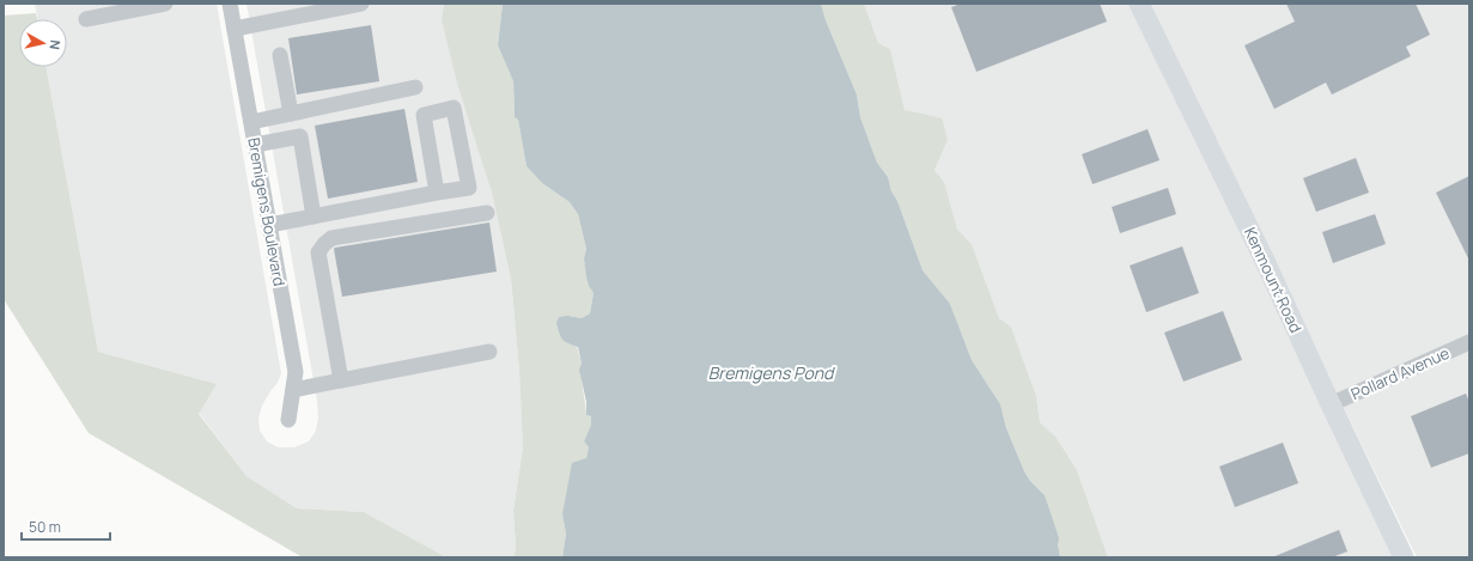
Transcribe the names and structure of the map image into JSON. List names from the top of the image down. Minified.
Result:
{"streets":{"main road":["Kenmount Road"],"street":["Bremigens Boulevard","Pollard Avenue"]},"crossings":[["Kenmount Road","Pollard Avenue"]],"water":["Bremigens Pond"],"scale_bar":"50 m","north":"right"}
